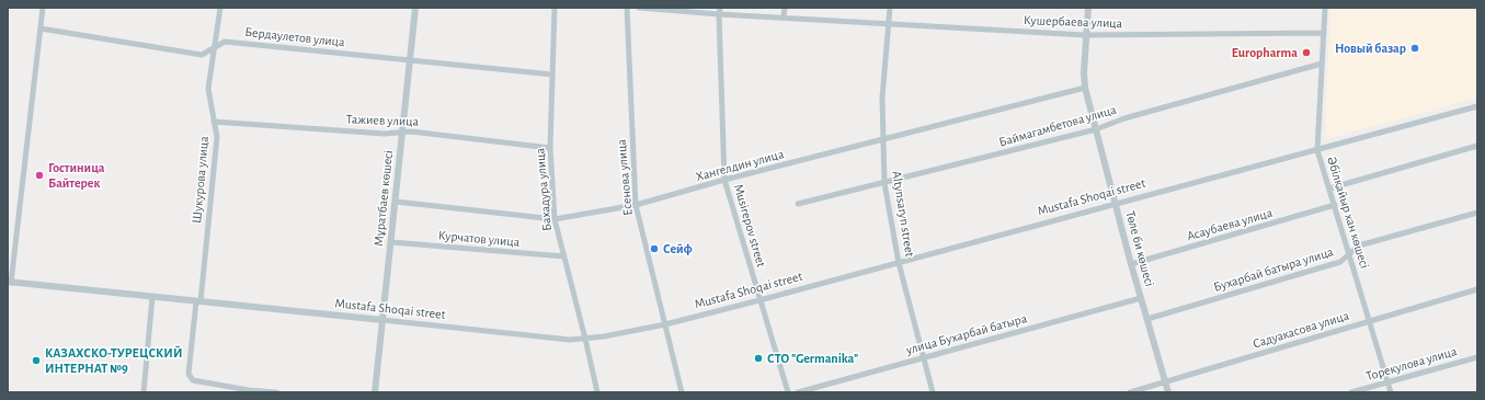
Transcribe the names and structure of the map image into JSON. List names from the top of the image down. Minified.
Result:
{"streets":{"street":["Кушербаева улица","Бердаулетов улица","Тажиев улица","Баймагамбетова улица","Хангелдин улица","Есенова улица","Шукурова улица","Бахадура улица","Mustafa Shoqai street","Мұратбаев көшесі","Әбілқайыр хан көшесі","Altynsaryn street","Асаубаева улица","Musirepov street","Курчатов улица","Төле би көшесі","Бухарбай батыра улица","Садуакасова улица","улица Бухарбай батыра","Торекулова улица"]},"crossings":[["Кушербаева улица","Әбілқайыр хан көшесі"],["Кушербаева улица","Altynsaryn street"],["Кушербаева улица","Musirepov street"],["Кушербаева улица","Төле би көшесі"],["Бердаулетов улица","Шукурова улица"],["Бердаулетов улица","Бахадура улица"],["Бердаулетов улица","Мұратбаев көшесі"],["Тажиев улица","Шукурова улица"],["Тажиев улица","Бахадура улица"],["Тажиев улица","Мұратбаев көшесі"],["Баймагамбетова улица","Әбілқайыр хан көшесі"],["Баймагамбетова улица","Altynsaryn street"],["Баймагамбетова улица","Төле би көшесі"],["Хангелдин улица","Есенова улица"],["Хангелдин улица","Бахадура улица"],["Хангелдин улица","Мұратбаев көшесі"],["Хангелдин улица","Altynsaryn street"],["Хангелдин улица","Musirepov street"],["Хангелдин улица","Төле би көшесі"],["Есенова улица","Mustafa Shoqai street"],["Шукурова улица","Mustafa Shoqai street"],["Бахадура улица","Mustafa Shoqai street"],["Бахадура улица","Курчатов улица"],["Mustafa Shoqai street","Мұратбаев көшесі"],["Mustafa Shoqai street","Әбілқайыр хан көшесі"],["Mustafa Shoqai street","Altynsaryn street"],["Mustafa Shoqai street","Musirepov street"],["Mustafa Shoqai street","Төле би көшесі"],["Мұратбаев көшесі","Курчатов улица"],["Әбілқайыр хан көшесі","Асаубаева улица"],["Әбілқайыр хан көшесі","Бухарбай батыра улица"],["Әбілқайыр хан көшесі","Садуакасова улица"],["Әбілқайыр хан көшесі","Торекулова улица"],["Altynsaryn street","улица Бухарбай батыра"],["Асаубаева улица","Төле би көшесі"],["Төле би көшесі","Бухарбай батыра улица"],["Төле би көшесі","Садуакасова улица"],["Төле би көшесі","улица Бухарбай батыра"]],"places":["Новый базар","Europharma","Гостиница Байтерек","Сейф","СТО \"Germanika\"","КАЗАХСКО-ТУРЕЦСКИЙ ИНТЕРНАТ №9"]}
